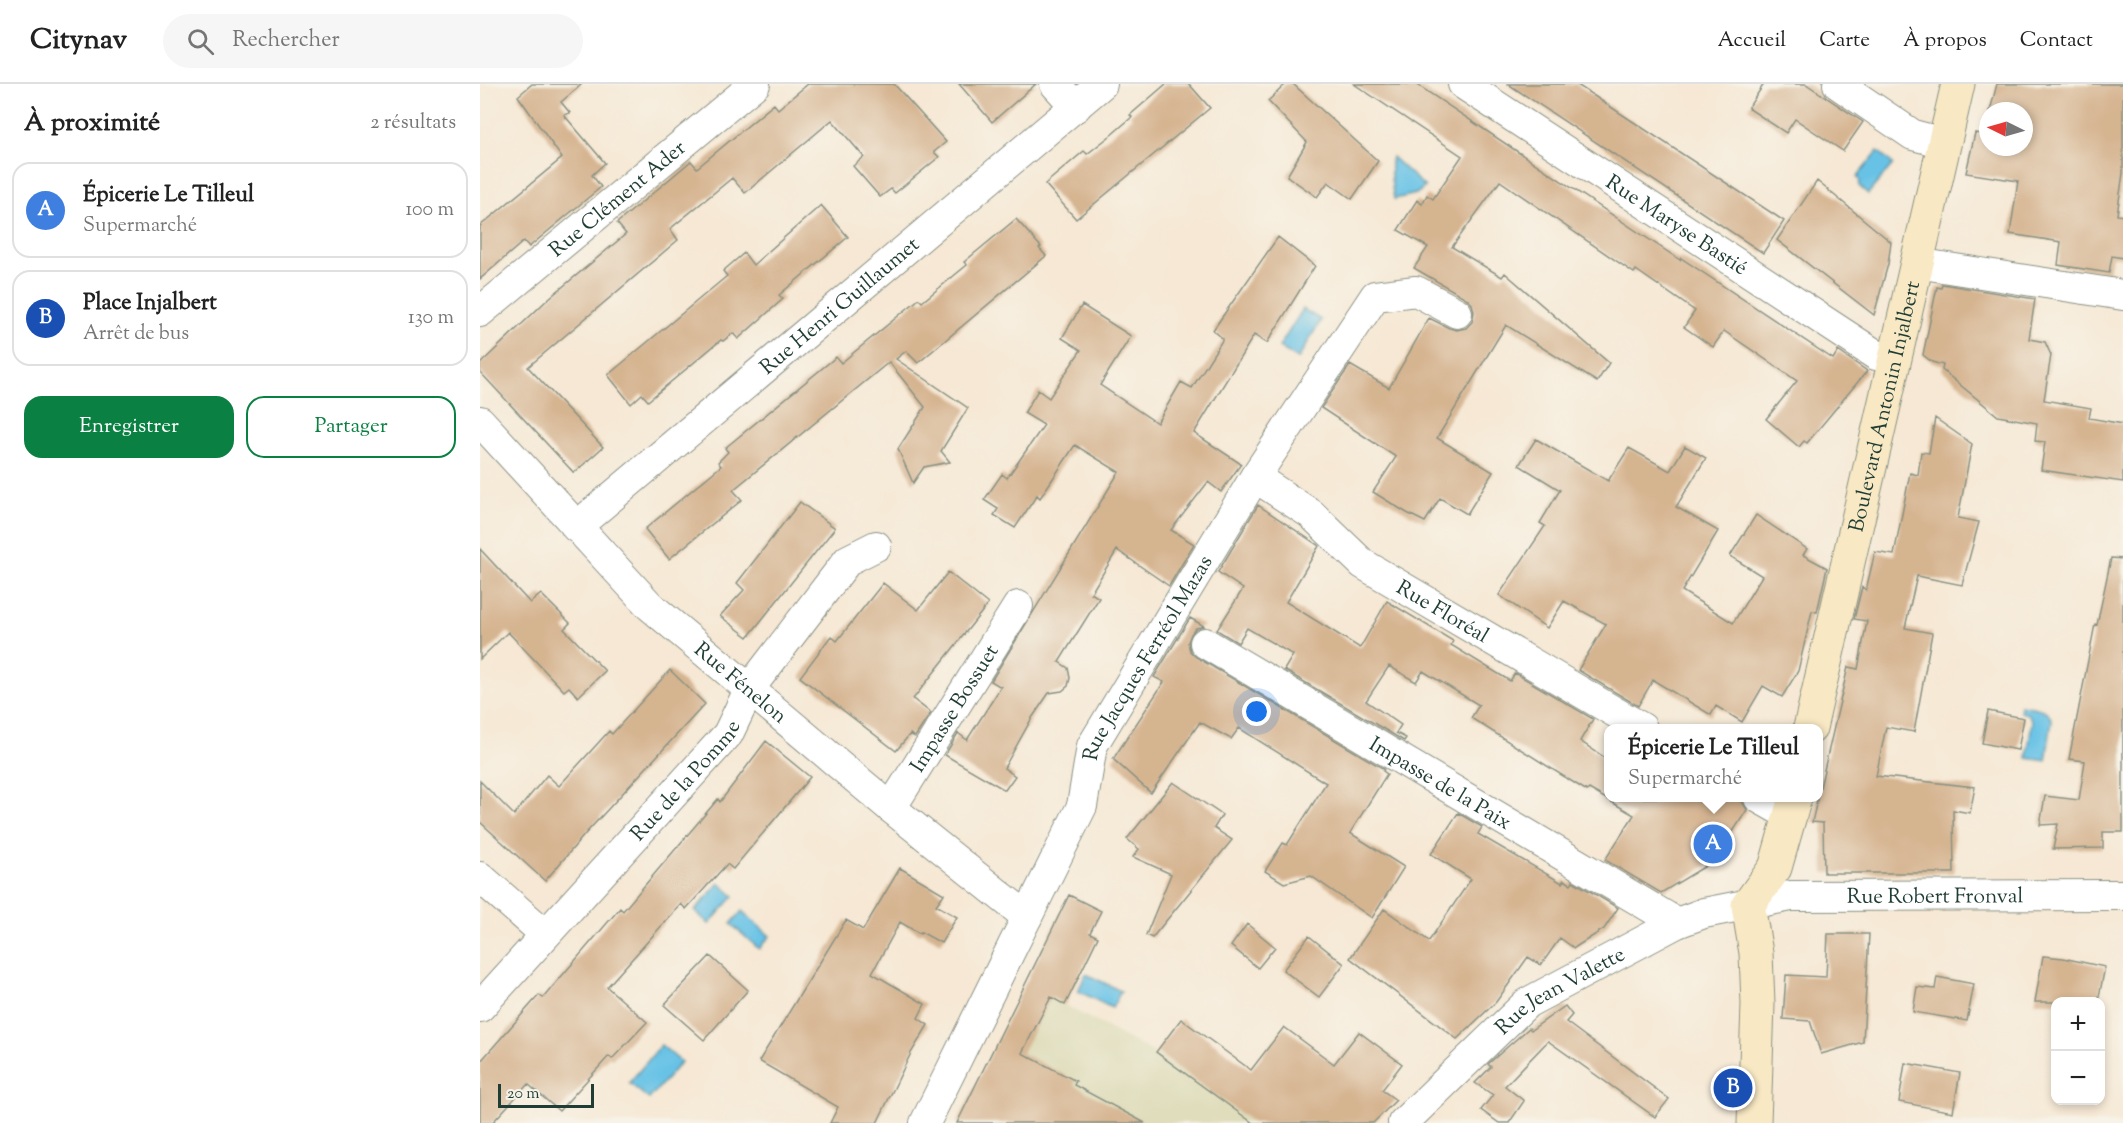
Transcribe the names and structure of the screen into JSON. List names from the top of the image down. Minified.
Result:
{"streets":{"street":["Rue Clément Ader","Rue Maryse Bastié","Rue Henri Guillaumet","Boulevard Antonin Injalbert","Rue Floréal","Rue Jacques Ferréol Mazas","Rue Fénelon","Impasse Bossuet","Rue de la Pomme","Impasse de la Paix","Rue Robert Fronval","Rue Jean Valette"]},"crossings":[["Rue Maryse Bastié","Boulevard Antonin Injalbert"],["Rue Henri Guillaumet","Rue Fénelon"],["Rue Floréal","Rue Jacques Ferréol Mazas"],["Rue Jacques Ferréol Mazas","Rue Fénelon"],["Rue Fénelon","Impasse Bossuet"],["Rue Fénelon","Rue de la Pomme"],["Impasse de la Paix","Rue Jean Valette"],["Rue Robert Fronval","Rue Jean Valette"]],"scale_bar":"20 m","north":"left","page":{"header":"Citynav","search":"Rechercher","nav":["Accueil","Carte","À propos","Contact"],"heading":["À proximité","2 résultats"],"list":[{"mark":"A","name":"Épicerie Le Tilleul","note":"Supermarché","value":"100 m"},{"mark":"B","name":"Place Injalbert","note":"Arrêt de bus","value":"130 m"}],"buttons":["Enregistrer","Partager"],"popup":["Épicerie Le Tilleul","Supermarché"],"pins":["A","B"],"map_buttons":["+","−"],"scale":"20 m"}}
